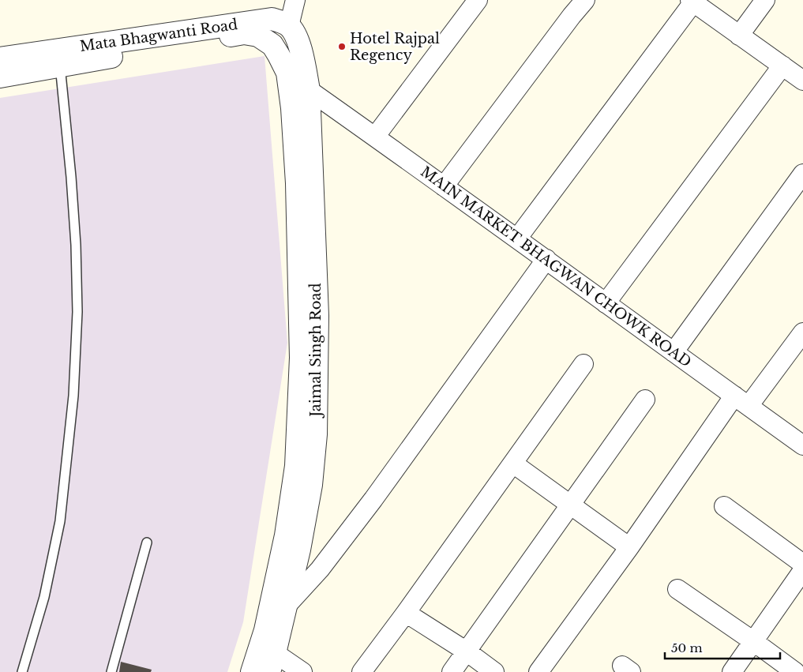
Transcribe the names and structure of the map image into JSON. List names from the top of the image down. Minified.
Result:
{"streets":{"street":["Mata Bhagwanti Road","MAIN MARKET BHAGWAN CHOWK ROAD","Jaimal Singh Road"]},"crossings":[["Mata Bhagwanti Road","Jaimal Singh Road"],["MAIN MARKET BHAGWAN CHOWK ROAD","Jaimal Singh Road"]],"places":["Hotel Rajpal Regency"],"scale_bar":"50 m"}
